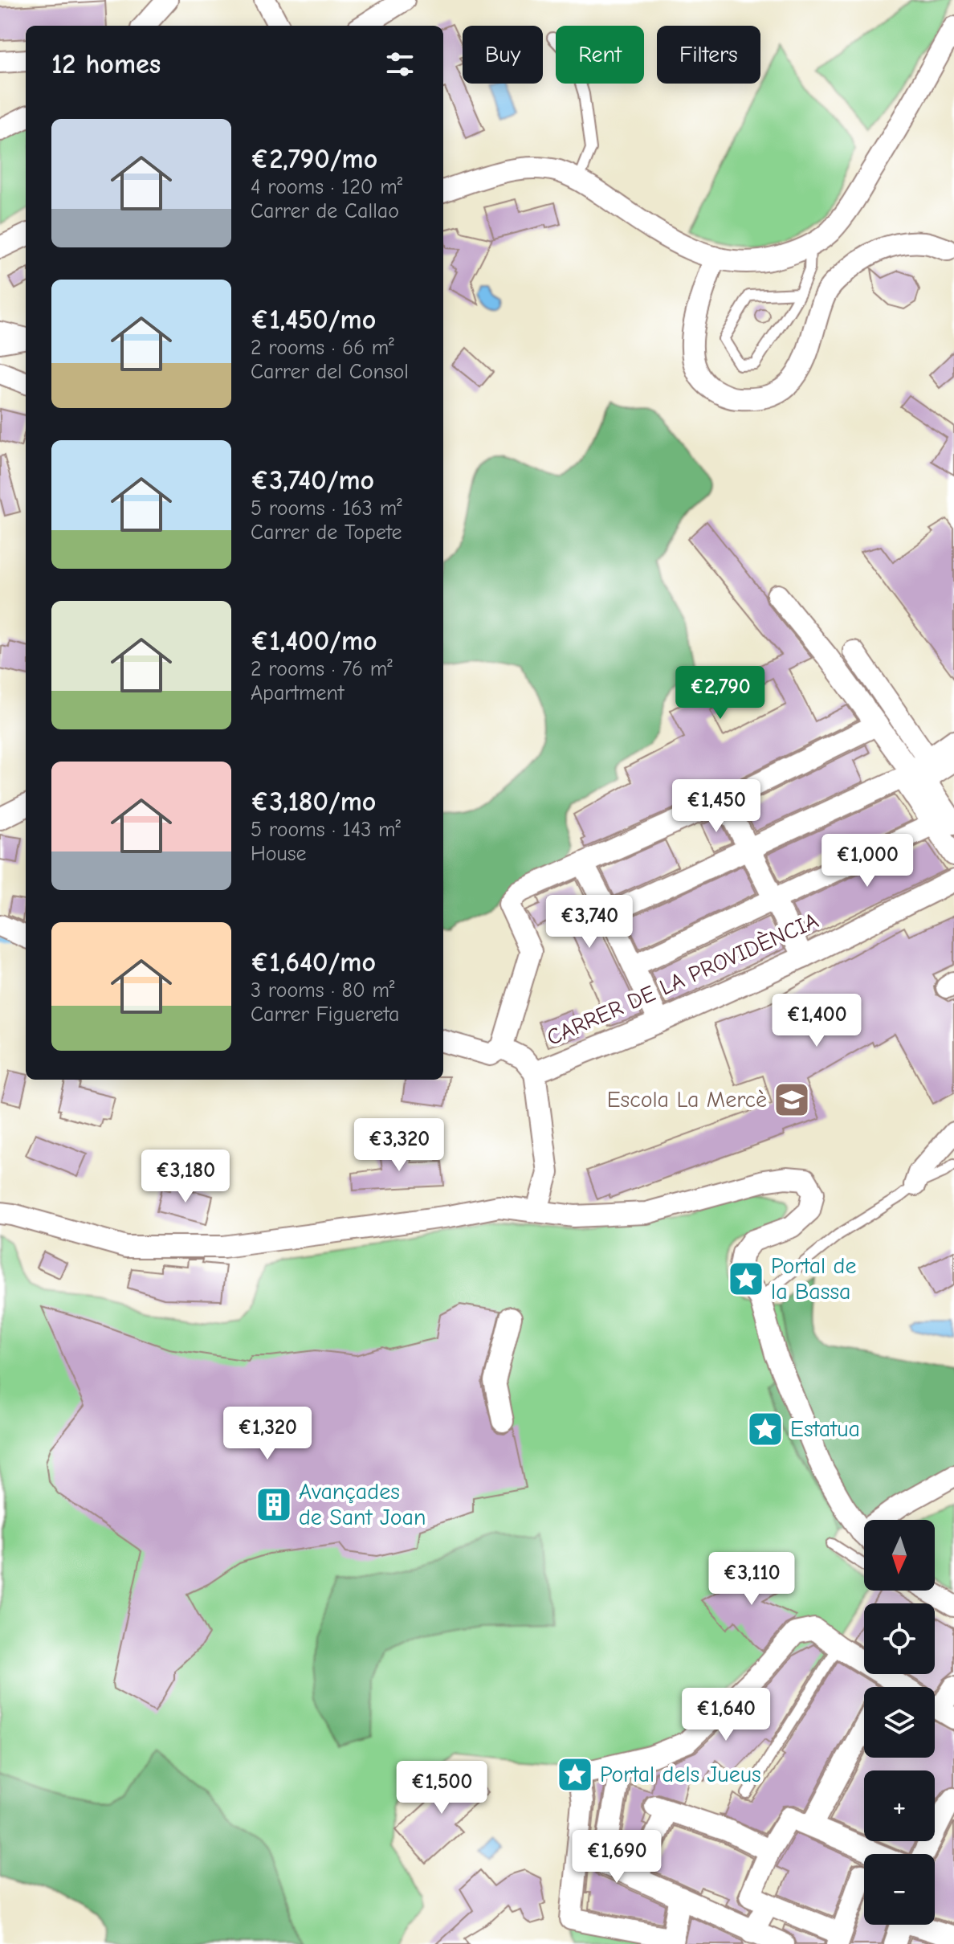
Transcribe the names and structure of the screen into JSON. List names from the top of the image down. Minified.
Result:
{"streets":{"street":["CARRER DE LA PROVIDÈNCIA"]},"places":{"school or university":["Escola La Mercè"],"place":["Portal de la Bassa","Estatua","Portal dels Jueus"],"building":["Avançades de Sant Joan"]},"north":"bottom","page":{"chip":["Buy","Rent","Filters"],"heading":"12 homes","list":[{"name":"€2,790/mo","note":"4 rooms · 120 m² · Carrer de Callao"},{"name":"€1,450/mo","note":"2 rooms · 66 m² · Carrer del Consol"},{"name":"€3,740/mo","note":"5 rooms · 163 m² · Carrer de Topete"},{"name":"€1,400/mo","note":"2 rooms · 76 m² · Apartment"},{"name":"€3,180/mo","note":"5 rooms · 143 m² · House"},{"name":"€1,640/mo","note":"3 rooms · 80 m² · Carrer Figuereta"}],"price":["€2,790","€1,450","€1,000","€3,740","€1,400","€3,320","€3,180","€1,320","€3,110","€1,640","€1,500","€1,690"],"map_buttons":["+","−"]}}
